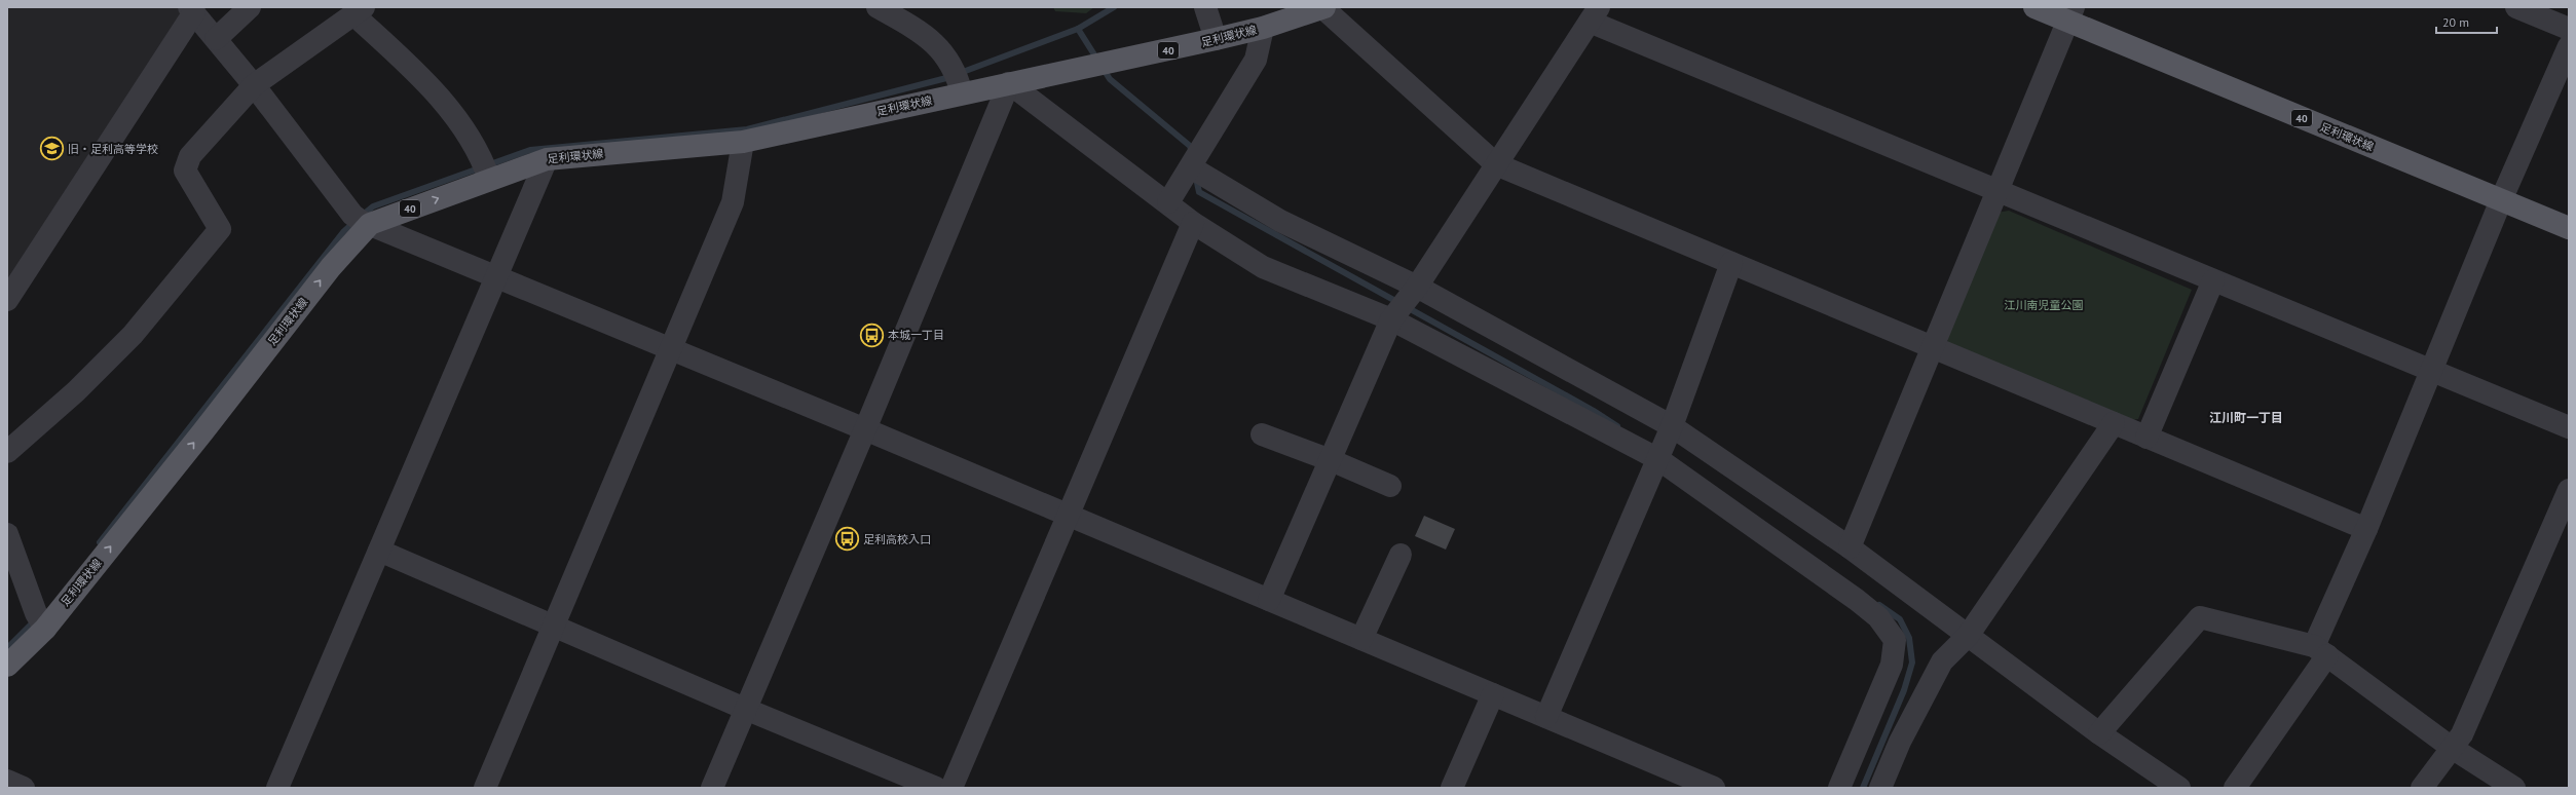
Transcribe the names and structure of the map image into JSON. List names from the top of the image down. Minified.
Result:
{"streets":{"main road":["足利環状線","40"]},"districts":["江川町一丁目"],"parks":["江川南児童公園"],"places":{"school or university":["旧・足利高等学校"],"bus stop":["本城一丁目","足利高校入口"]},"scale_bar":"20 m"}
